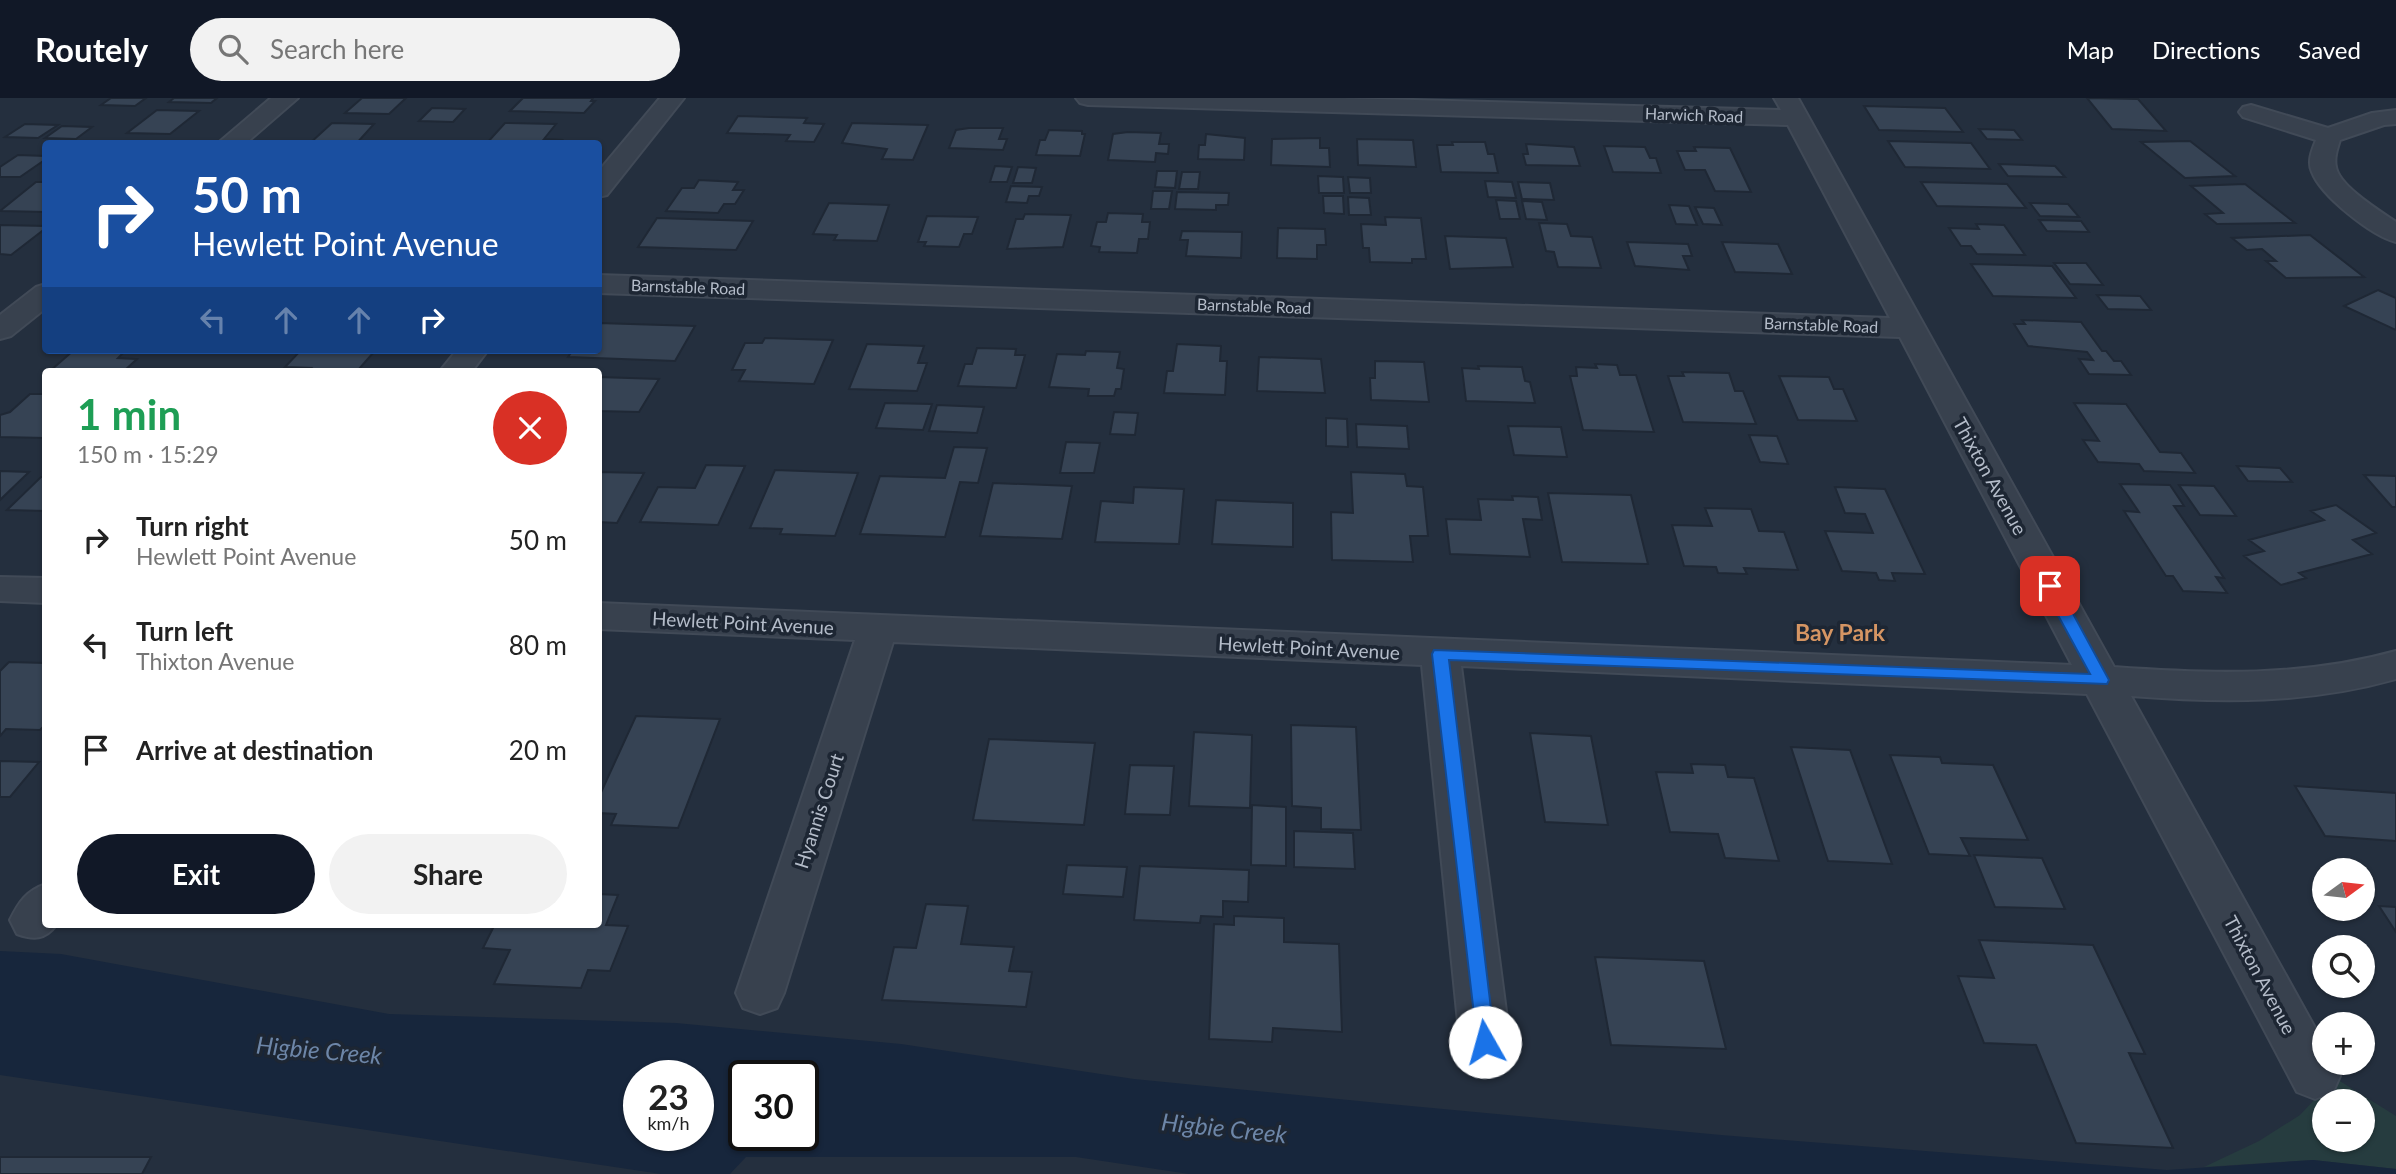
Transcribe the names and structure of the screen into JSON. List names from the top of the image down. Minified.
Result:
{"streets":{"street":["Harwich Road","Barnstable Road","Thixton Avenue","Hewlett Point Avenue","Hyannis Court"]},"crossings":[["Harwich Road","Thixton Avenue"],["Barnstable Road","Thixton Avenue"],["Thixton Avenue","Hewlett Point Avenue"],["Hewlett Point Avenue","Hyannis Court"]],"districts":["Bay Park"],"water":["Higbie Creek"],"north":"right","page":{"header":"Routely","search":"Search here","nav":["Map","Directions","Saved"],"turn":["50 m","Hewlett Point Avenue"],"heading":["1 min","150 m · 15:29"],"list":[{"name":"Turn right","note":"Hewlett Point Avenue","value":"50 m"},{"name":"Turn left","note":"Thixton Avenue","value":"80 m"},{"name":"Arrive at destination","value":"20 m"}],"buttons":["Exit","Share"],"map_buttons":["+","−"],"speed":"23 km/h","limit":"30"}}
